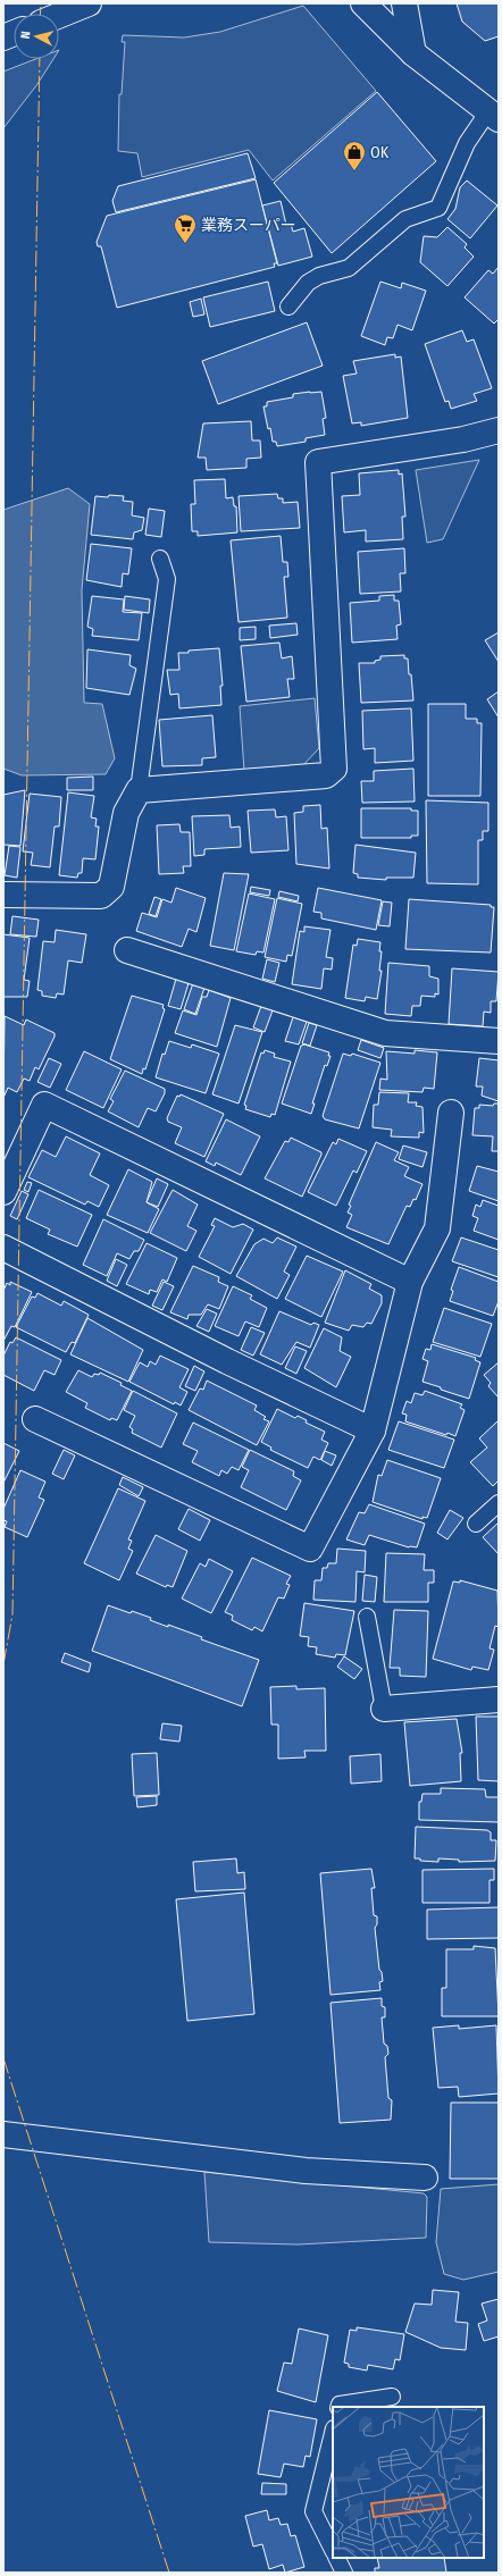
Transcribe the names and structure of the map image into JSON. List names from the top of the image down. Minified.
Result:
{"places":{"shop":["OK"],"supermarket":["業務スーパー"]},"north":"left"}
